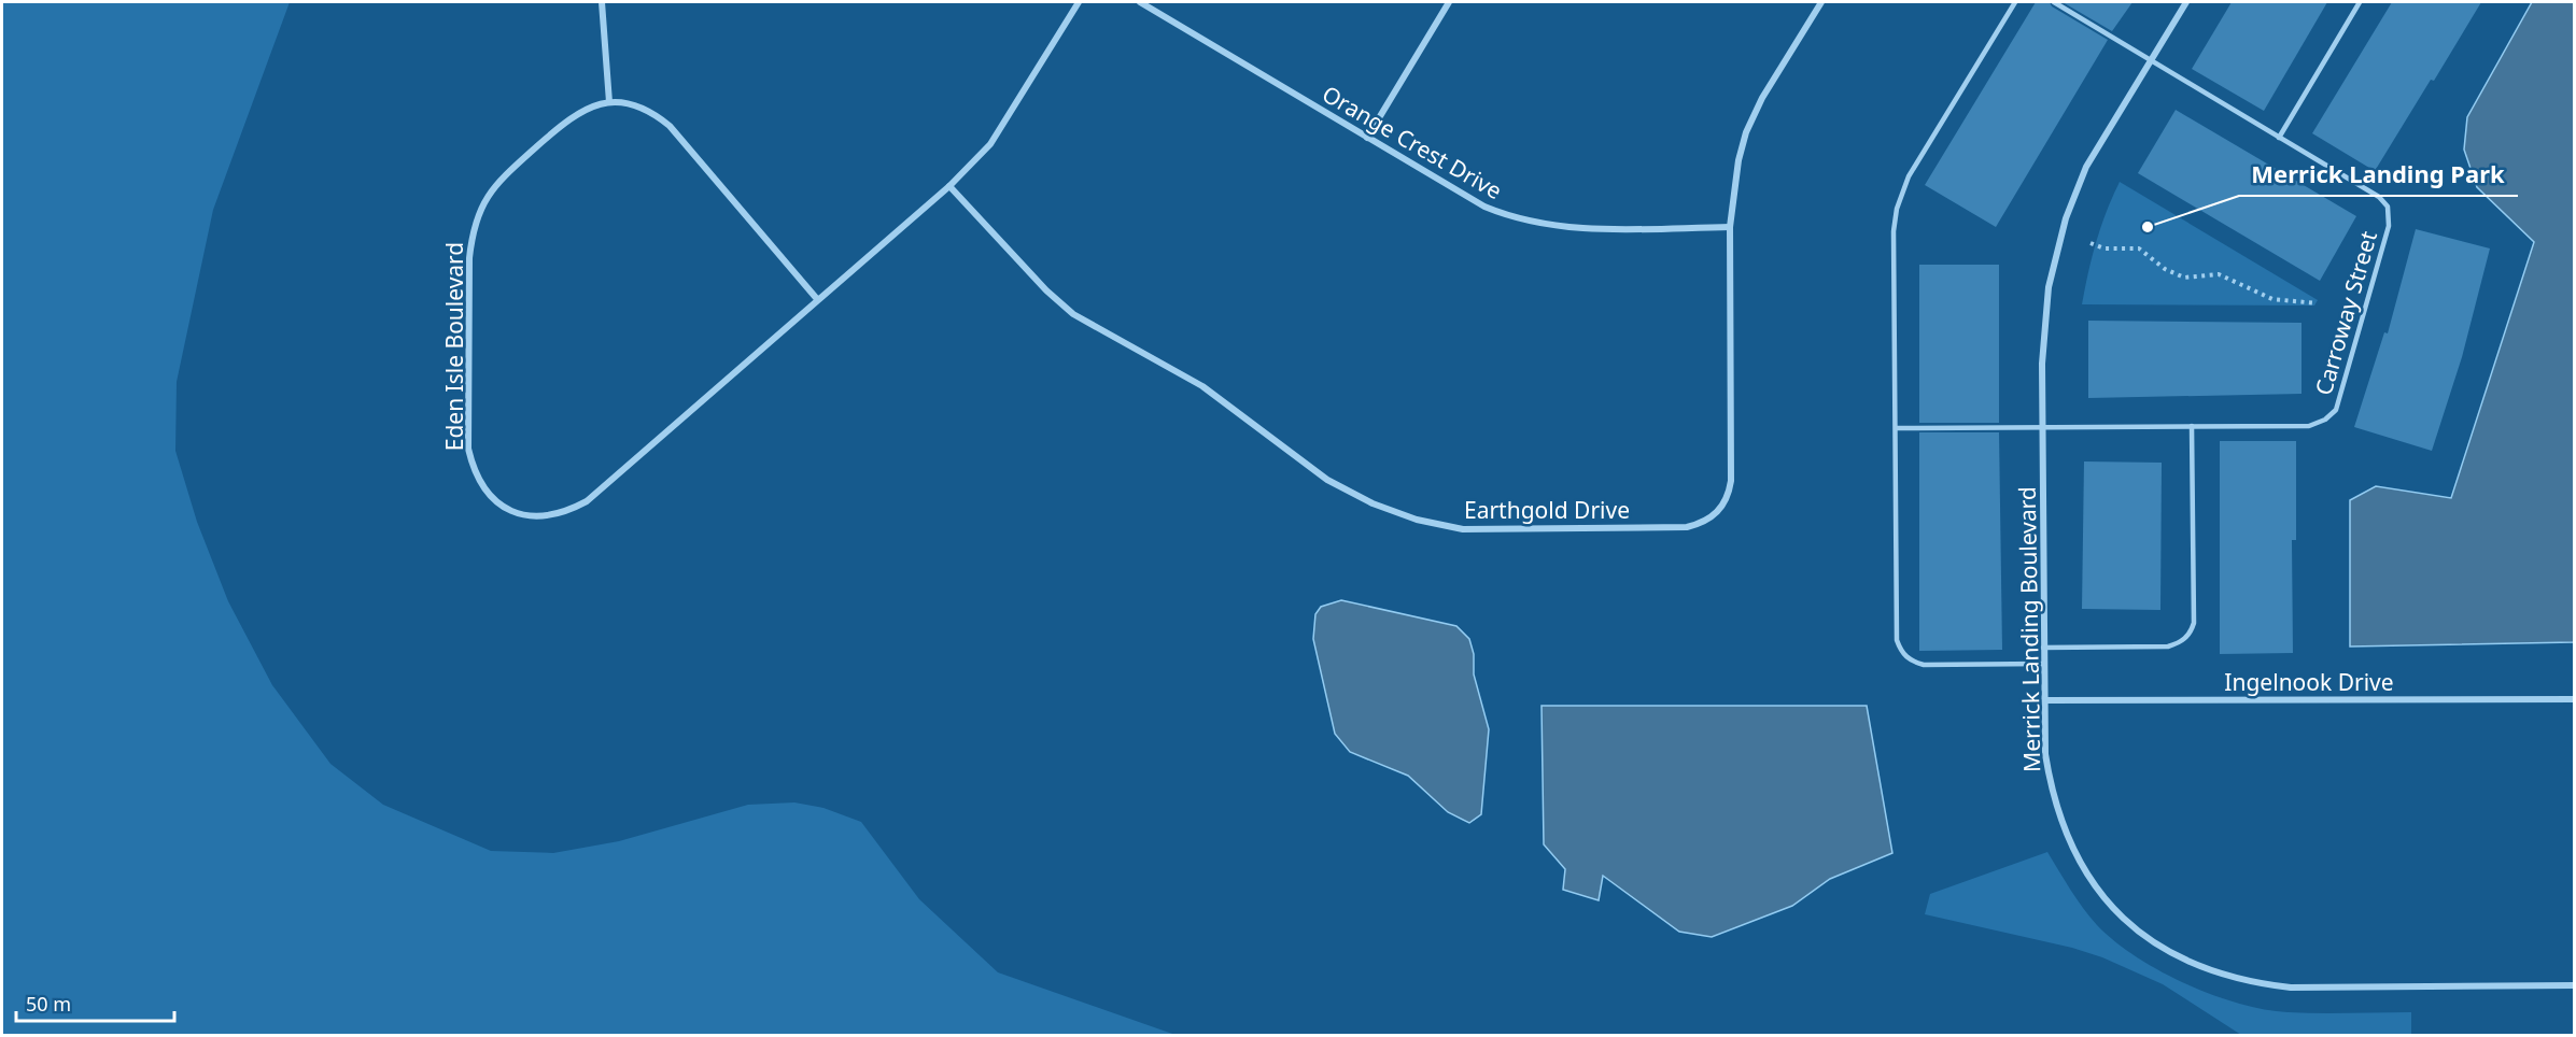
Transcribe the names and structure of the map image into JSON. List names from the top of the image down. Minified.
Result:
{"streets":{"street":["Orange Crest Drive","Eden Isle Boulevard","Earthgold Drive","Merrick Landing Boulevard","Ingelnook Drive"],"lane":["Carroway Street"]},"crossings":[["Orange Crest Drive","Earthgold Drive"],["Carroway Street","Merrick Landing Boulevard"],["Eden Isle Boulevard","Earthgold Drive"],["Merrick Landing Boulevard","Ingelnook Drive"]],"places":["Merrick Landing Park"],"scale_bar":"50 m"}
